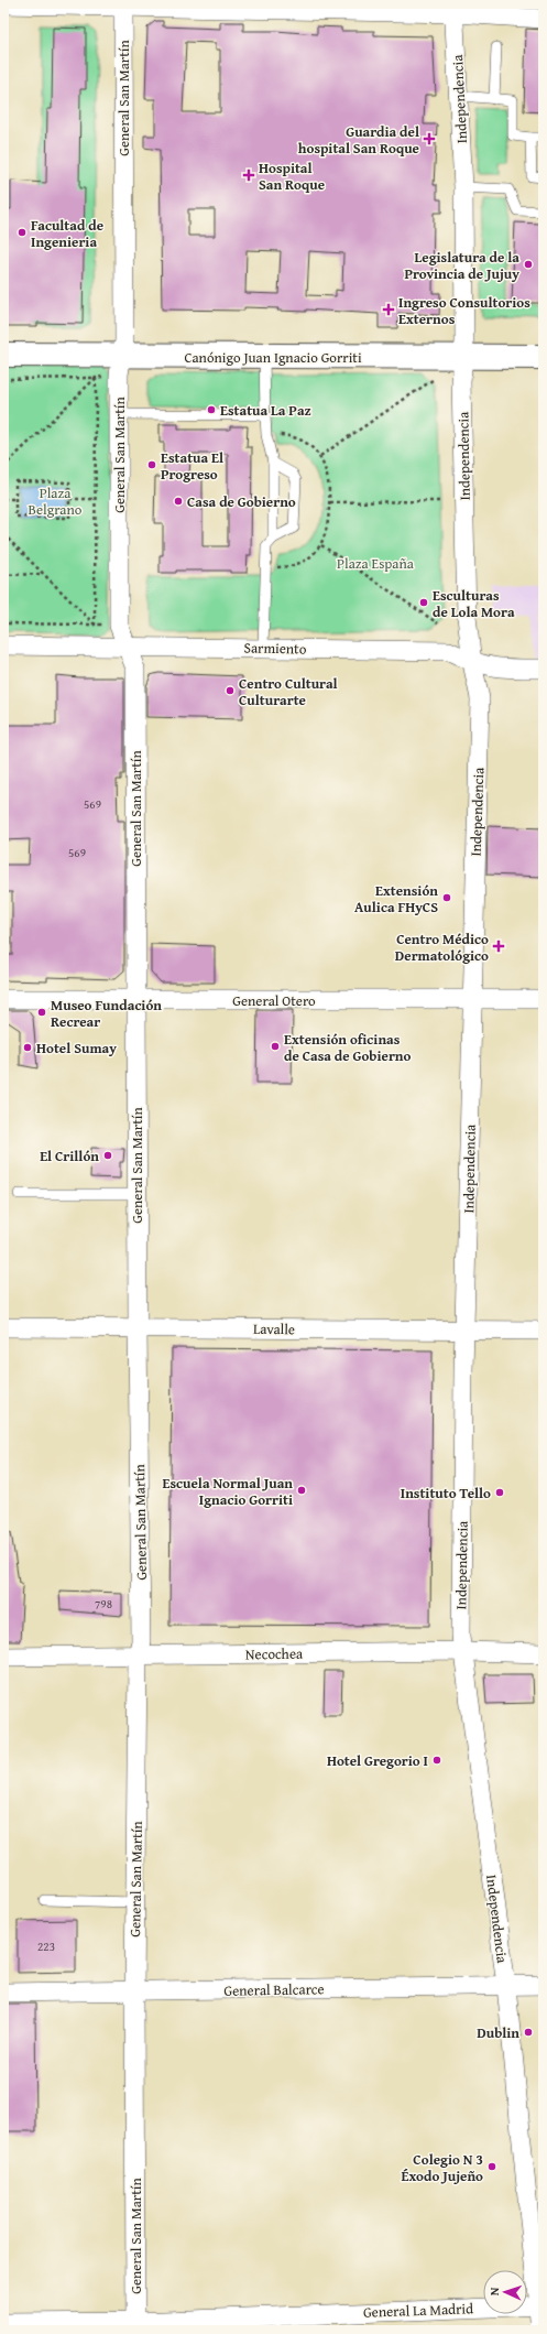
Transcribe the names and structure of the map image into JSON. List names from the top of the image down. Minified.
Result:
{"streets":{"main road":["Canónigo Juan Ignacio Gorriti"],"street":["General San Martín","Independencia","Sarmiento","General Otero","Lavalle","Necochea","General Balcarce","General La Madrid"]},"crossings":[["General San Martín","Canónigo Juan Ignacio Gorriti"],["General San Martín","Sarmiento"],["General San Martín","General Otero"],["General San Martín","Lavalle"],["General San Martín","Necochea"],["General San Martín","General Balcarce"],["General San Martín","General La Madrid"],["Independencia","Canónigo Juan Ignacio Gorriti"],["Independencia","Sarmiento"],["Independencia","General Otero"],["Independencia","Lavalle"],["Independencia","Necochea"],["Independencia","General Balcarce"],["Independencia","General La Madrid"]],"parks":["Plaza Belgrano","Plaza España"],"places":{"health":["Guardia del hospital San Roque","Hospital San Roque","Ingreso Consultorios Externos","Centro Médico Dermatológico"],"other":["Facultad de Ingenieria","Legislatura de la Provincia de Jujuy","Estatua La Paz","Estatua El Progreso","Casa de Gobierno","Esculturas de Lola Mora","Centro Cultural Culturarte","Extensión Aulica FHyCS","Museo Fundación Recrear","Extensión oficinas de Casa de Gobierno","Hotel Sumay","El Crillón","Escuela Normal Juan Ignacio Gorriti","Instituto Tello","Hotel Gregorio I","Dublin","Colegio N 3 Éxodo Jujeño"]},"house_numbers":["569","569","798","223"],"north":"left"}
